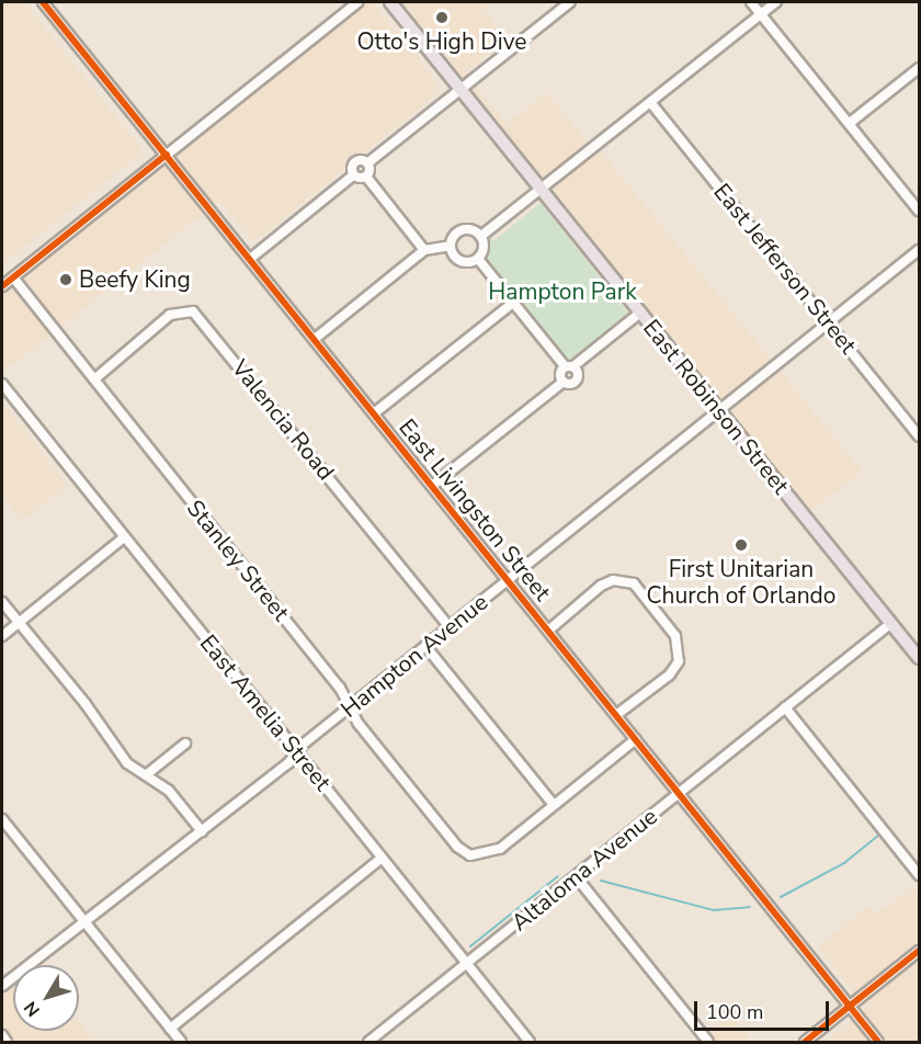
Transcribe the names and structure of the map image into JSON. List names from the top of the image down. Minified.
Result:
{"streets":{"main road":["East Robinson Street"],"street":["East Jefferson Street","Valencia Road","East Livingston Street","Stanley Street","Hampton Avenue","East Amelia Street","Altaloma Avenue"]},"crossings":[["East Jefferson Street","Hampton Avenue"],["East Robinson Street","Hampton Avenue"],["East Robinson Street","Altaloma Avenue"],["Valencia Road","Stanley Street"],["Valencia Road","Hampton Avenue"],["East Livingston Street","Hampton Avenue"],["East Livingston Street","Altaloma Avenue"],["Stanley Street","Hampton Avenue"],["Hampton Avenue","East Amelia Street"],["East Amelia Street","Altaloma Avenue"]],"parks":["Hampton Park"],"places":["Otto's High Dive","Beefy King","First Unitarian Church of Orlando"],"scale_bar":"100 m","north":"bottom left"}
